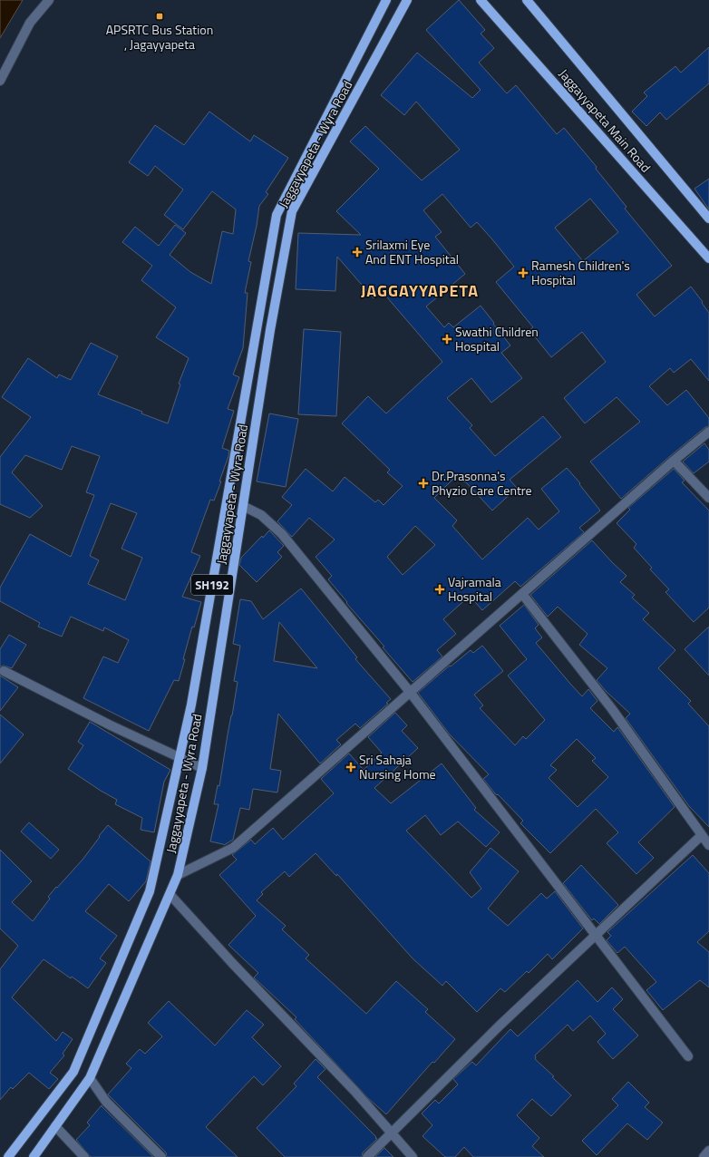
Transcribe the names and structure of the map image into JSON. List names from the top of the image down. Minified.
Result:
{"streets":{"main road":["Jaggayyapeta Main Road","Jaggayyapeta - Wyra Road","SH192"]},"districts":["JAGGAYYAPETA"],"places":{"transit":["APSRTC Bus Station , Jagayyapeta"],"health":["Srilaxmi Eye And ENT Hospital","Ramesh Children's Hospital","Swathi Children Hospital","Dr.Prasonna's Phyzio Care Centre","Vajramala Hospital","Sri Sahaja Nursing Home"]}}
